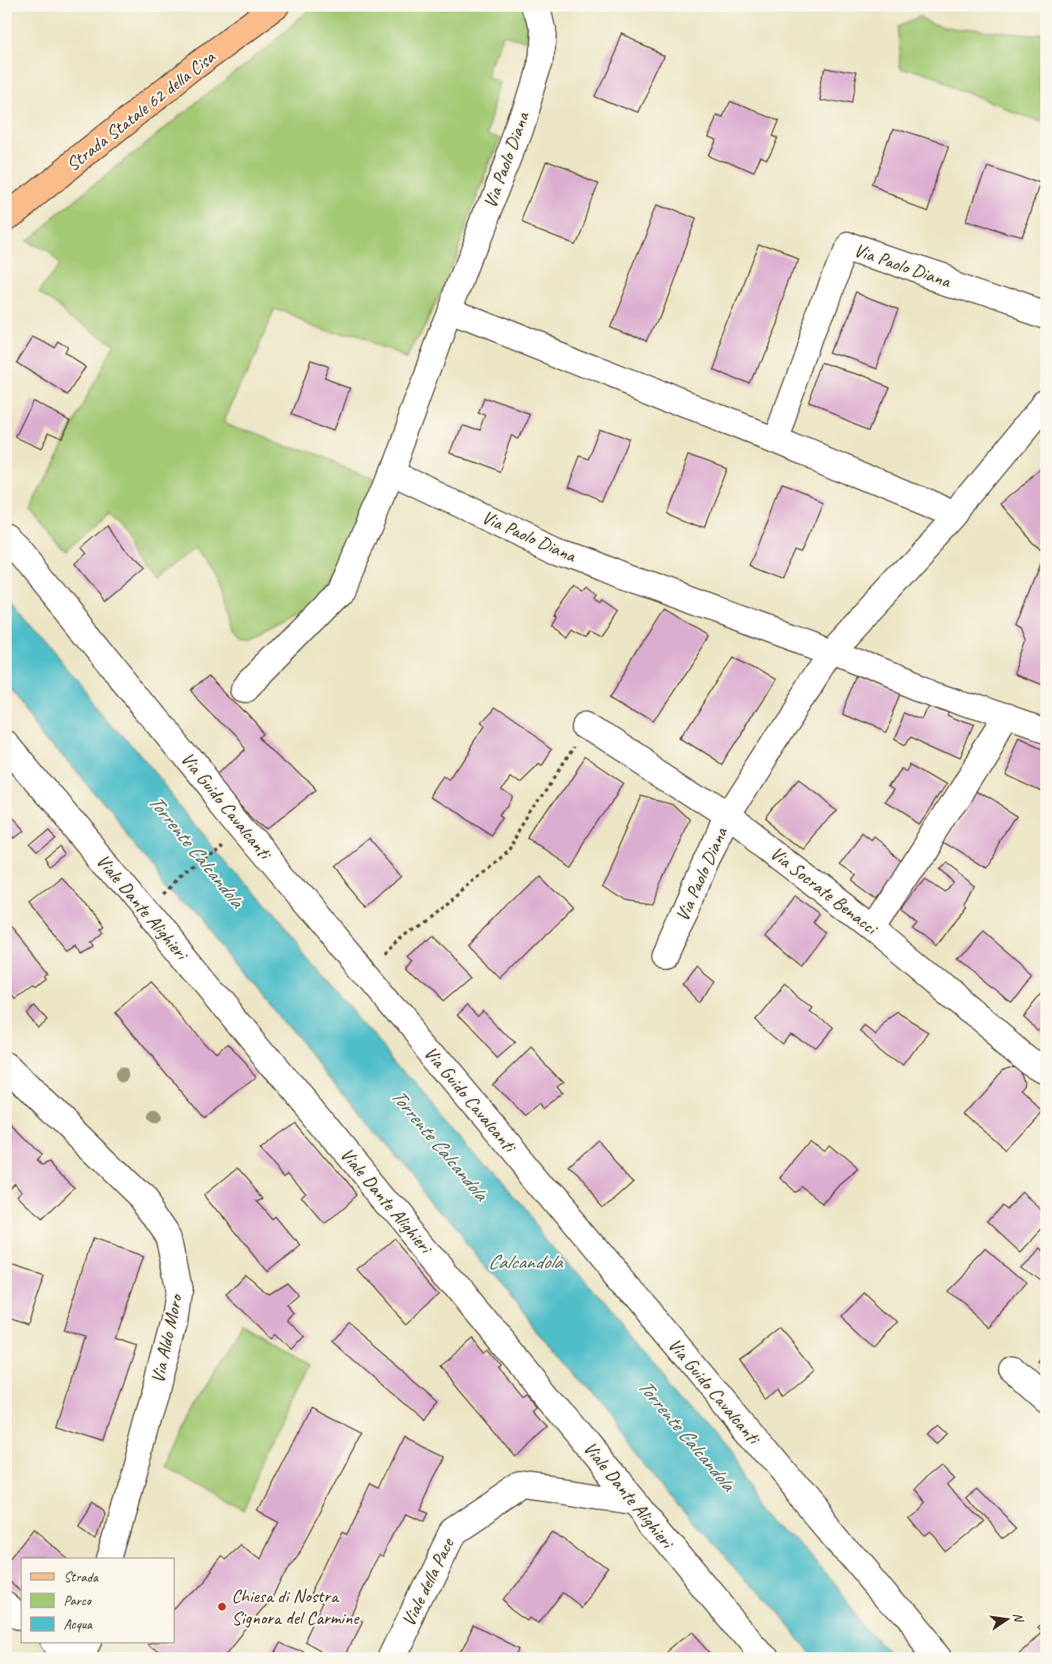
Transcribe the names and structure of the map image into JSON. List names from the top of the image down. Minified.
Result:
{"streets":{"main road":["Strada Statale 62 della Cisa"],"street":["Via Paolo Diana","Via Guido Cavalcanti","Via Socrate Benacci","Viale Dante Alighieri","Via Aldo Moro","Viale della Pace"]},"crossings":[["Via Paolo Diana","Via Socrate Benacci"],["Viale Dante Alighieri","Viale della Pace"]],"water":["Torrente Calcandola","Calcandola"],"places":["Chiesa di Nostra Signora del Carmine"],"legend":["Strada","Parco","Acqua"],"north":"right"}
